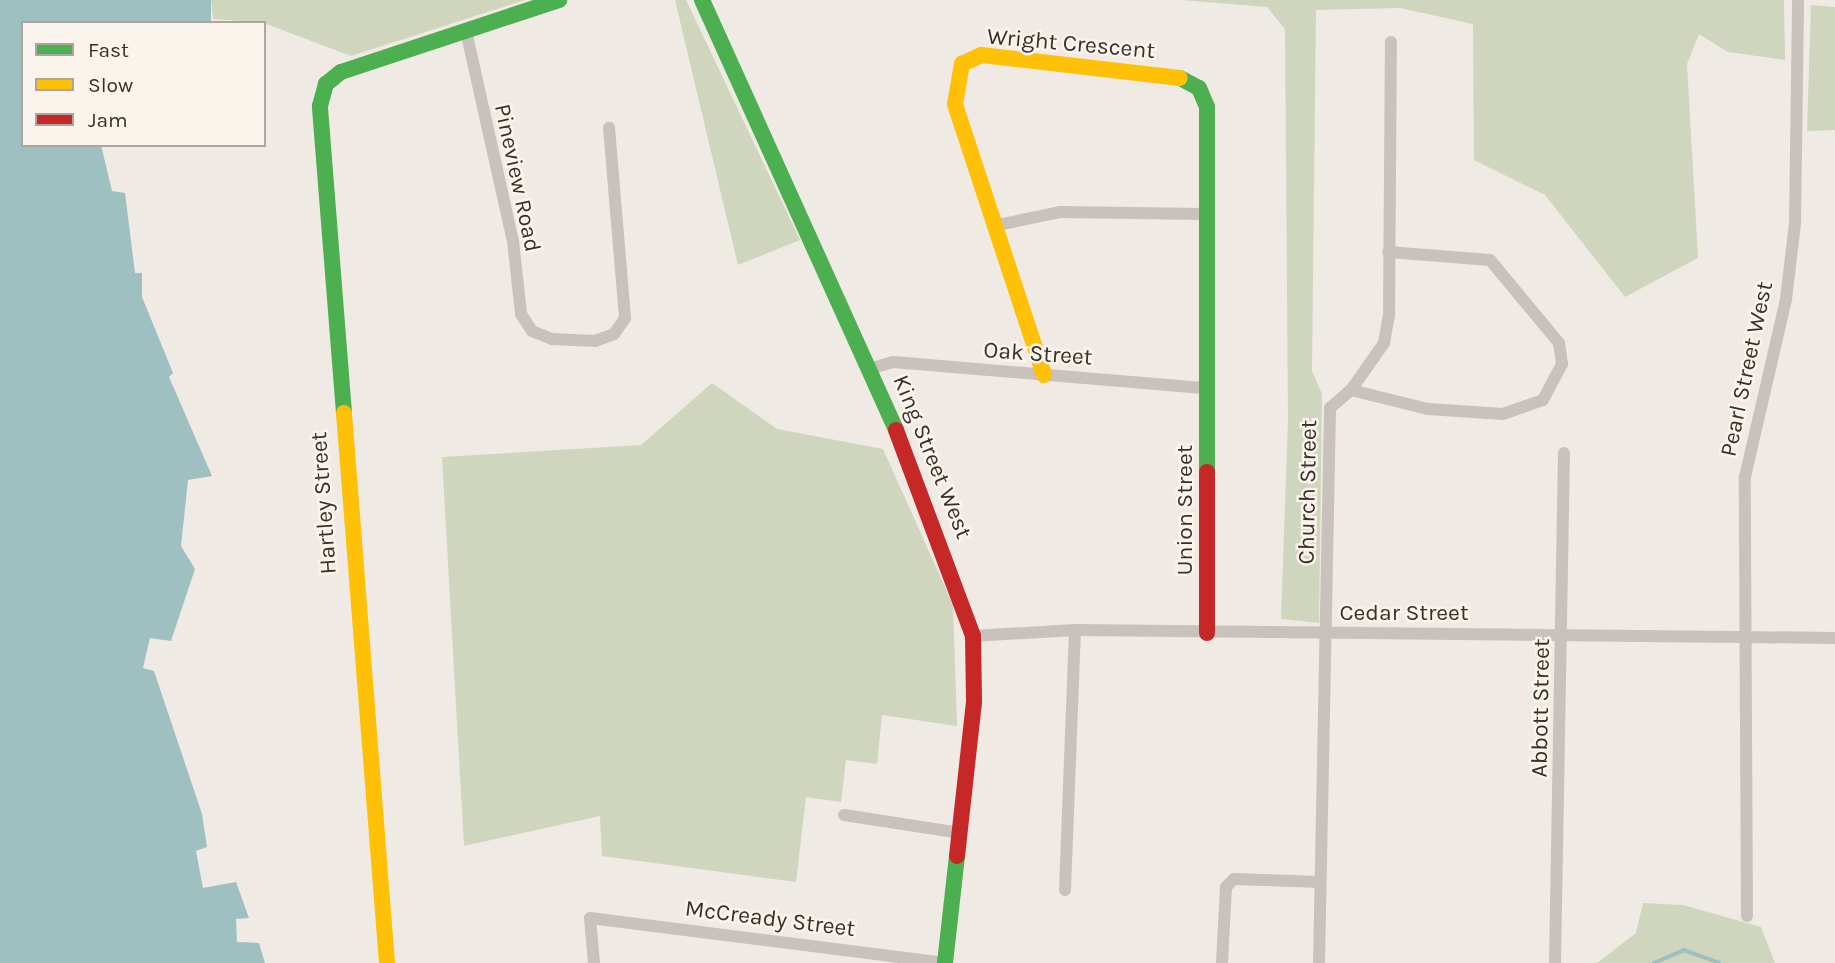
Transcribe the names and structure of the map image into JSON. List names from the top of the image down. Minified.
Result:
{"streets":{"street":["Wright Crescent","Pineview Road","Oak Street","Pearl Street West","King Street West","Church Street","Hartley Street","Union Street","Cedar Street","Abbott Street","McCready Street"]},"crossings":[["Wright Crescent","Oak Street"],["Wright Crescent","Union Street"],["Pineview Road","Hartley Street"],["Oak Street","King Street West"],["Oak Street","Union Street"],["Pearl Street West","Cedar Street"],["King Street West","Cedar Street"],["King Street West","McCready Street"],["Church Street","Cedar Street"],["Union Street","Cedar Street"],["Cedar Street","Abbott Street"]],"legend":["Fast","Slow","Jam"]}
